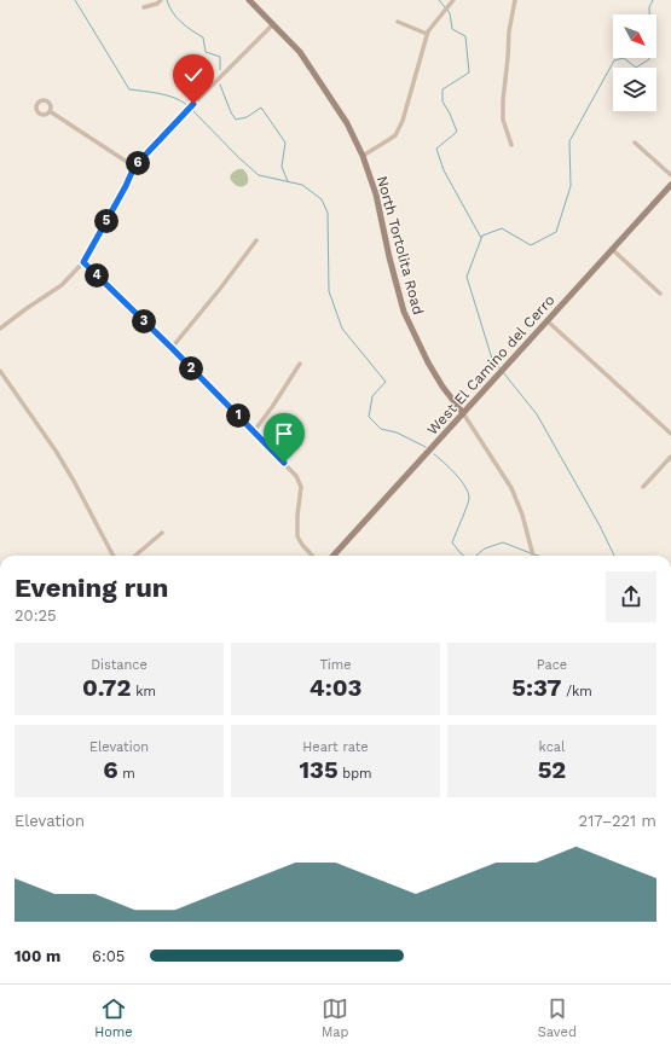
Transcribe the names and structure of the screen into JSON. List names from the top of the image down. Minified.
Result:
{"streets":{"street":["North Tortolita Road","West El Camino del Cerro"]},"crossings":[["North Tortolita Road","West El Camino del Cerro"]],"north":"bottom right","page":{"pins":["6","5","4","3","2","1"],"heading":["Evening run","20:25"],"stats":[["Distance","0.72 km"],["Time","4:03"],["Pace","5:37 /km"],["Elevation","6 m"],["Heart rate","135 bpm"],["kcal","52"]],"chart":["Elevation","217–221 m"],"list":[{"name":"100 m","note":"6:05"}],"tabs":["Home","Map","Saved"]}}
